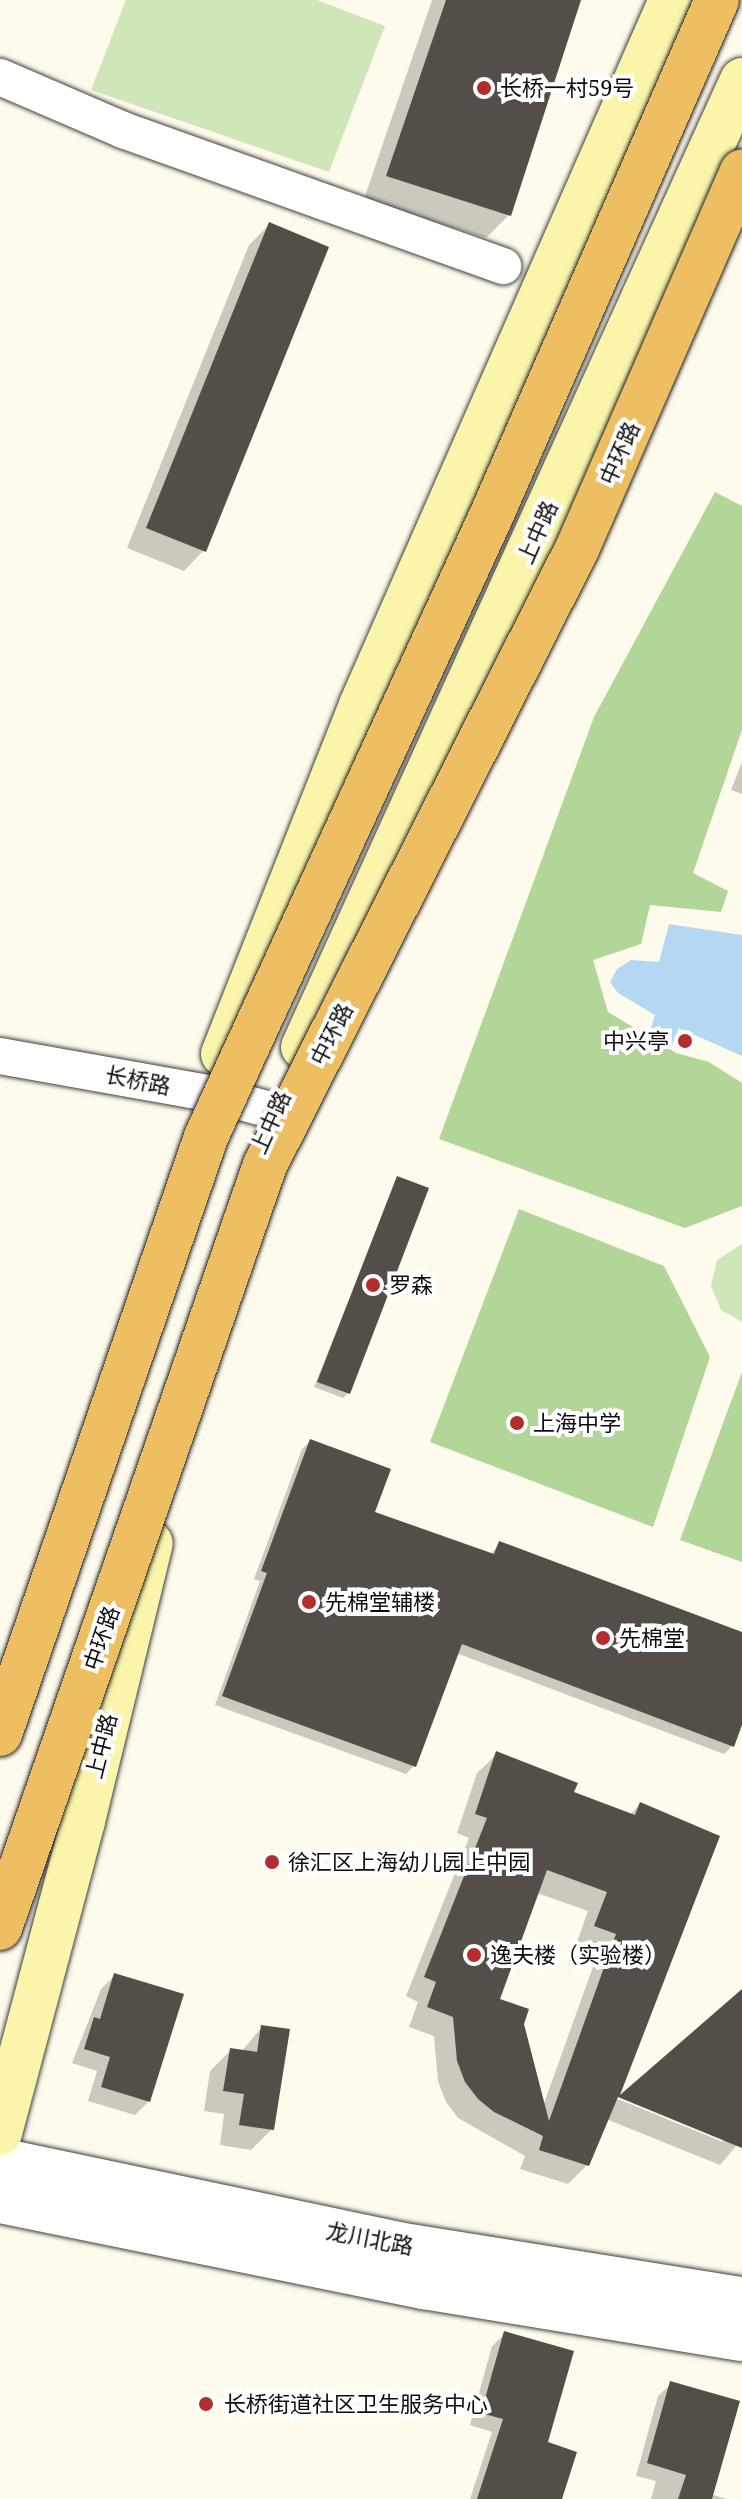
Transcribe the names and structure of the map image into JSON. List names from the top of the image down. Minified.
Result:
{"streets":{"highway":["中环路"],"main road":["上中路"],"street":["长桥路","龙川北路"]},"crossings":[["上中路","长桥路"]],"places":["长桥一村59号","中兴亭","罗森","上海中学","先棉堂辅楼","先棉堂","徐汇区上海幼儿园上中园","逸夫楼（实验楼）","长桥街道社区卫生服务中心"]}
